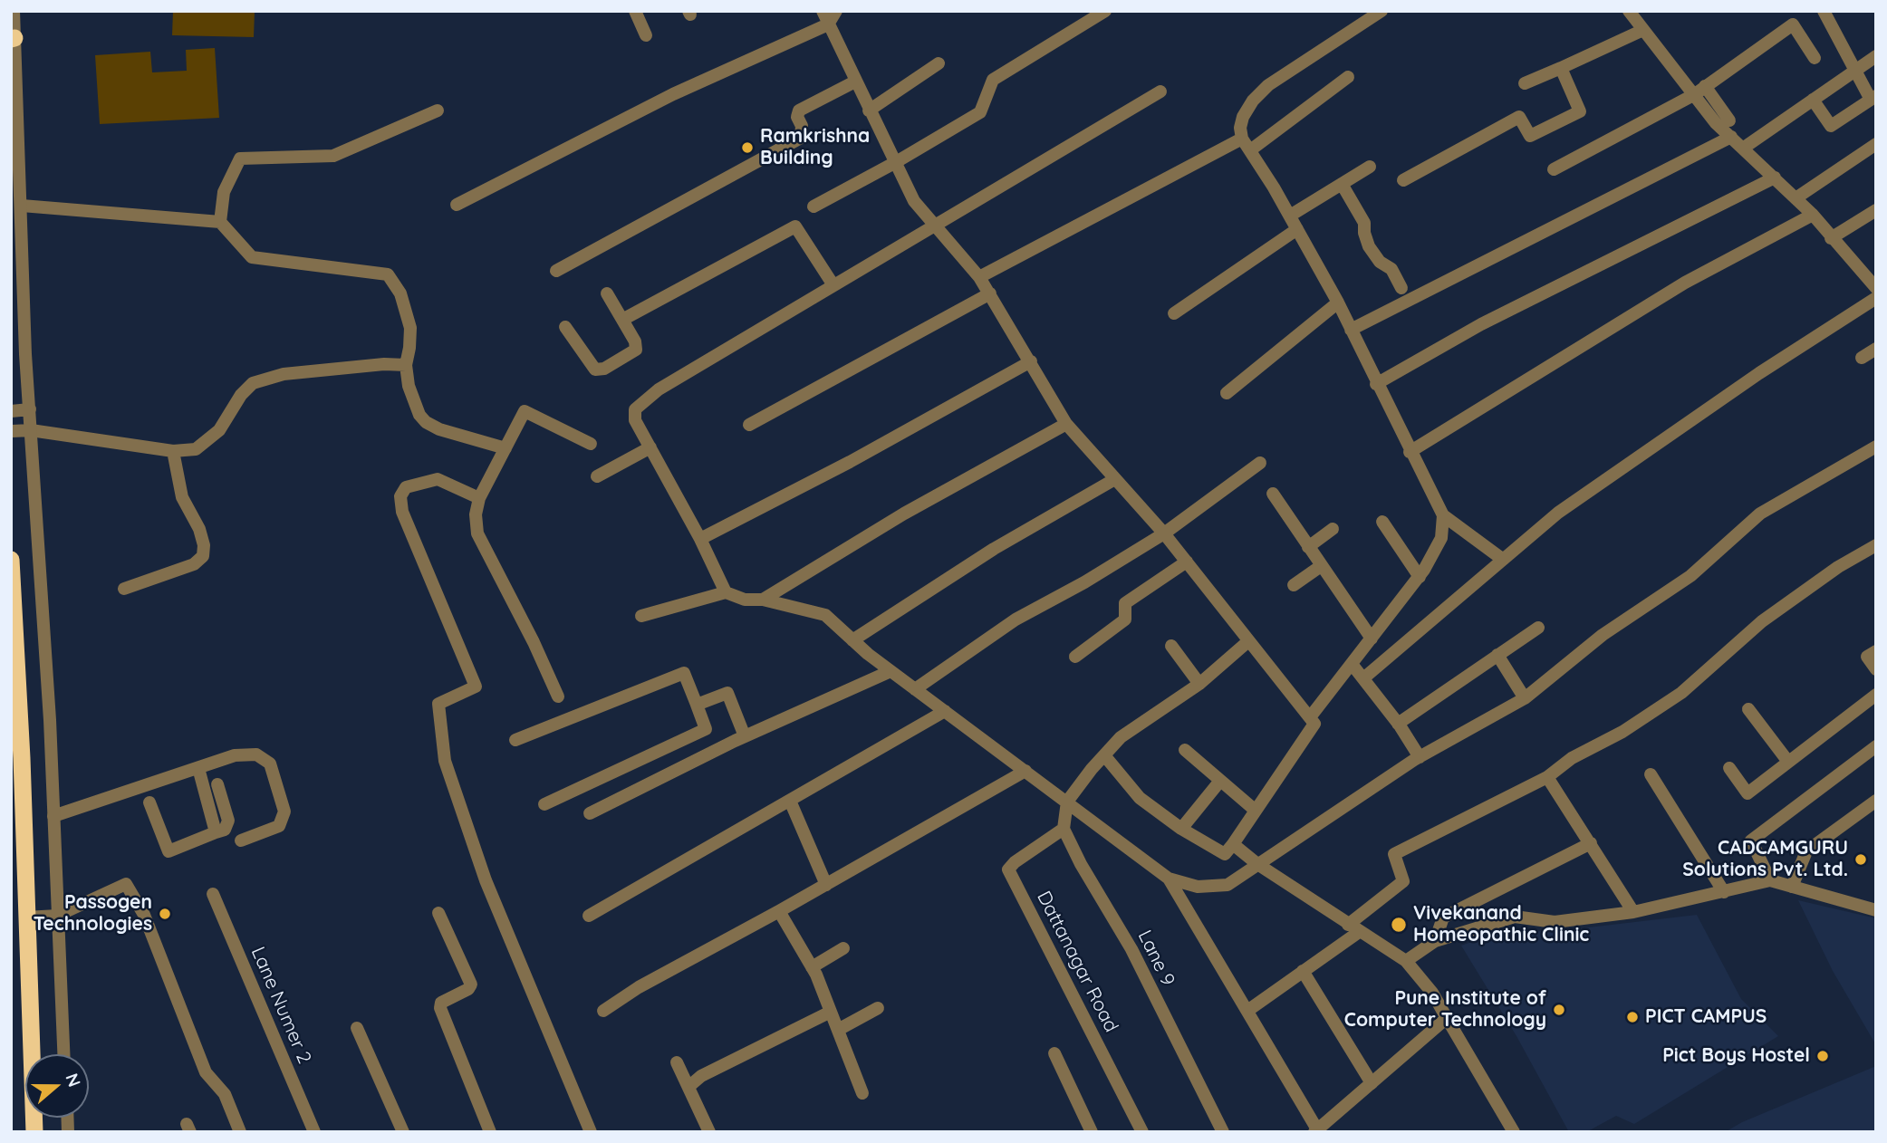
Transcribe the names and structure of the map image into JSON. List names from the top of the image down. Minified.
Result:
{"streets":{"street":["Lane 9","Dattanagar Road","Lane Numer 2"]},"crossings":[["Lane 9","Dattanagar Road"]],"places":["Ramkrishna Building","CADCAMGURU Solutions Pvt. Ltd.","Passogen Technologies","Vivekanand Homeopathic Clinic","Pune Institute of Computer Technology","PICT CAMPUS","Pict Boys Hostel"],"north":"right"}
